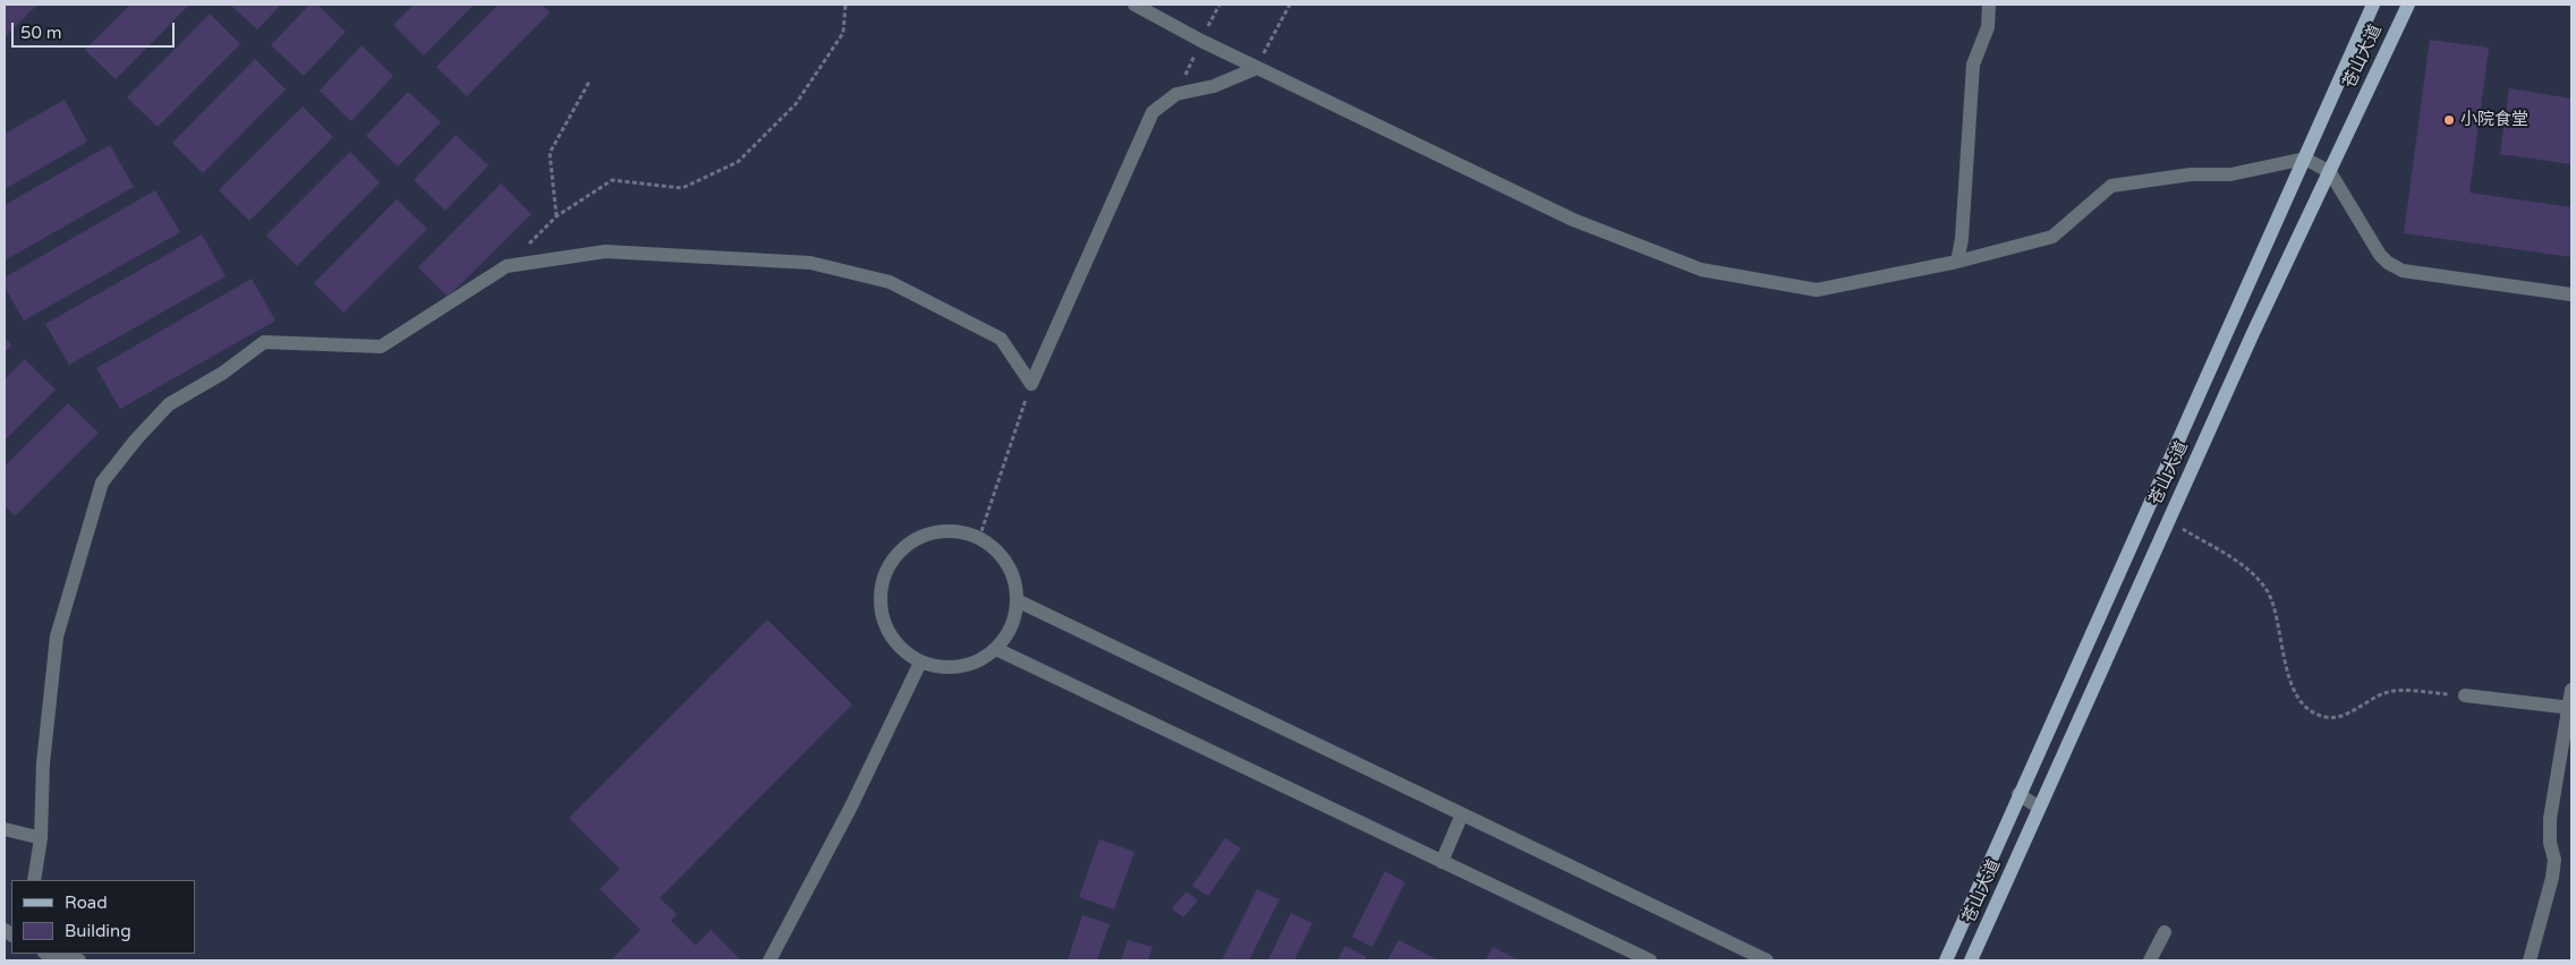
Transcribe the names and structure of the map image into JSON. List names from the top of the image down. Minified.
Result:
{"streets":{"main road":["苍山大道"]},"places":["小院食堂"],"legend":["Road","Building"],"scale_bar":"50 m"}
